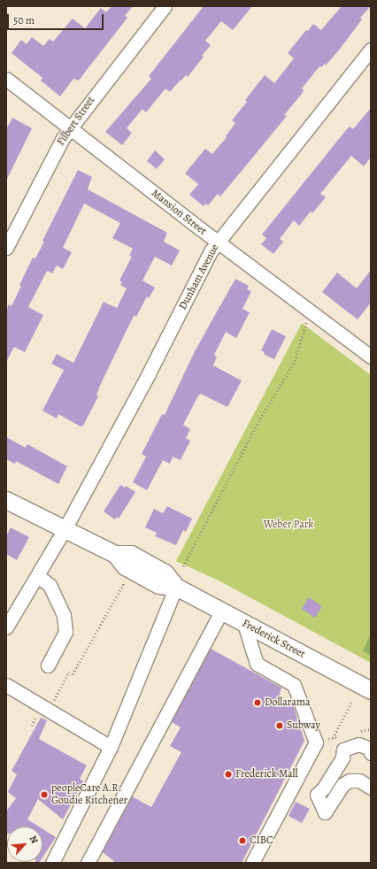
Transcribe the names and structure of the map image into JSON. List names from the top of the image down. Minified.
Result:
{"streets":{"main road":["Frederick Street"],"street":["Filbert Street","Mansion Street","Dunham Avenue"]},"crossings":[["Filbert Street","Mansion Street"],["Mansion Street","Dunham Avenue"],["Dunham Avenue","Frederick Street"]],"parks":["Weber Park"],"places":["Dollarama","Subway","Frederick Mall","peopleCare A.R. Goudie Kitchener","CIBC"],"scale_bar":"50 m","north":"top right"}
